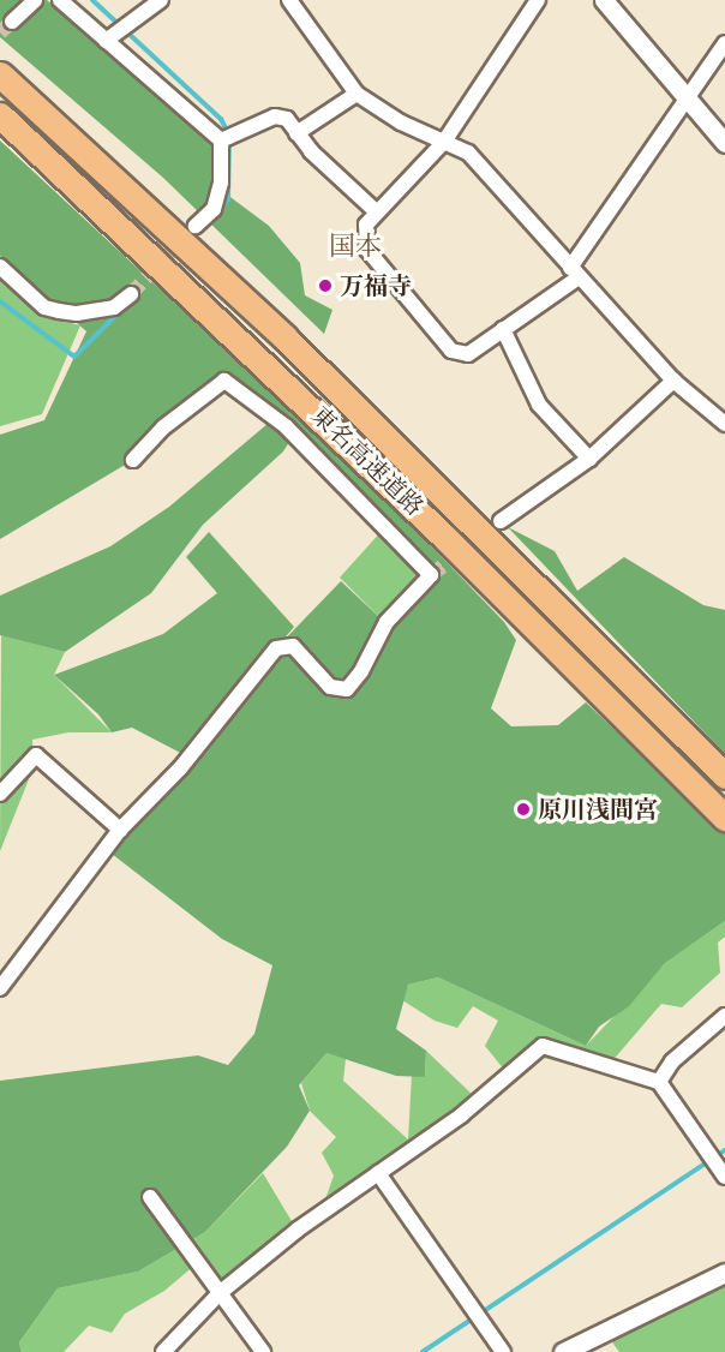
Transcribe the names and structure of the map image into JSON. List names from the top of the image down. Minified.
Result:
{"streets":{"highway":["東名高速道路"]},"districts":["国本"],"places":["万福寺","原川浅間宮"]}
